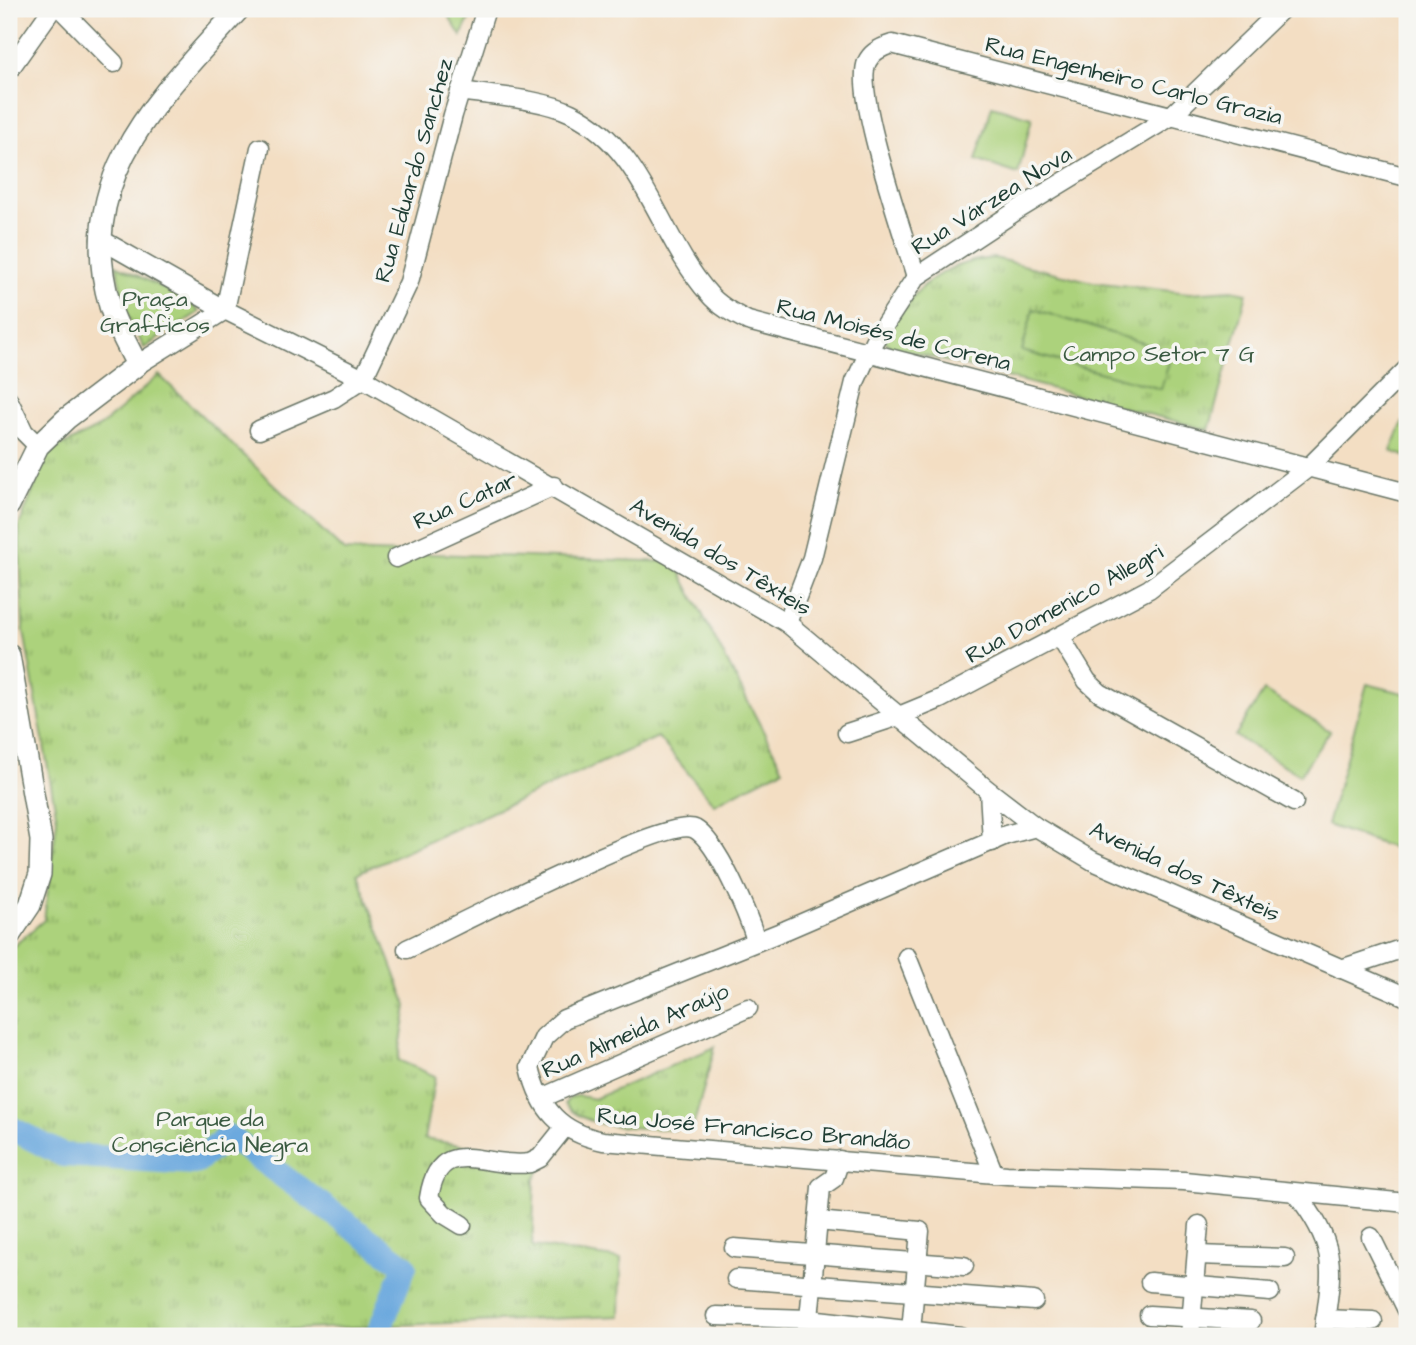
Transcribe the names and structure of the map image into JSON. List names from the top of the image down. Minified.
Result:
{"streets":{"street":["Rua Engenheiro Carlo Grazia","Rua Eduardo Sanchez","Rua Várzea Nova","Rua Moisés de Corena","Rua Catar","Avenida dos Têxteis","Rua Domenico Allegri","Rua Almeida Araújo","Rua José Francisco Brandão"]},"crossings":[["Rua Engenheiro Carlo Grazia","Rua Várzea Nova"],["Rua Eduardo Sanchez","Rua Moisés de Corena"],["Rua Eduardo Sanchez","Avenida dos Têxteis"],["Rua Várzea Nova","Rua Moisés de Corena"],["Rua Várzea Nova","Avenida dos Têxteis"],["Rua Moisés de Corena","Rua Domenico Allegri"],["Rua Catar","Avenida dos Têxteis"],["Avenida dos Têxteis","Rua Domenico Allegri"],["Avenida dos Têxteis","Rua José Francisco Brandão"],["Rua Almeida Araújo","Rua José Francisco Brandão"]],"parks":["Praça Grafficos","Campo Setor 7 G","Parque da Consciência Negra"]}
